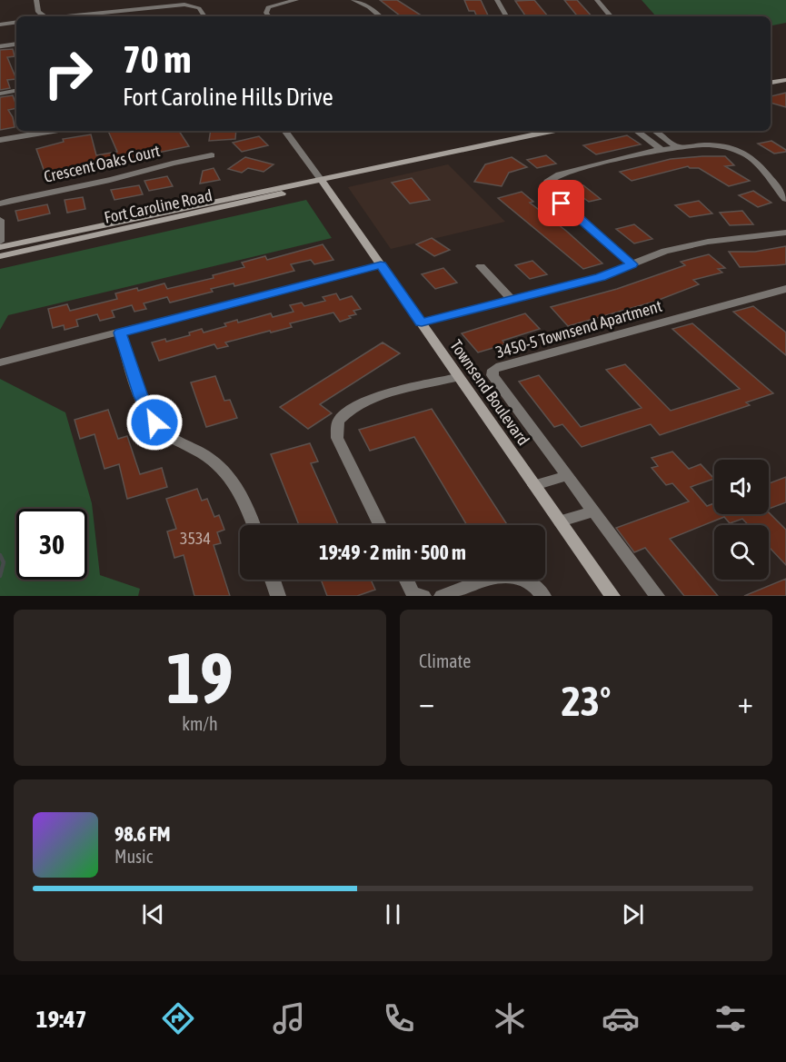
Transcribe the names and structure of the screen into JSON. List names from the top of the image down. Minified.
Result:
{"streets":{"street":["Crescent Oaks Court","Fort Caroline Road","3450-5 Townsend Apartment","Townsend Boulevard"]},"crossings":[["Fort Caroline Road","Townsend Boulevard"]],"house_numbers":["3534"],"page":{"turn":["70 m","Fort Caroline Hills Drive"],"limit":"30","trip":"19:49 · 2 min · 500 m","tile":[["19","km/h"],"Climate"],"heat":["−","23°","+"],"song":["98.6 FM","Music"],"tabs":"19:47"}}
